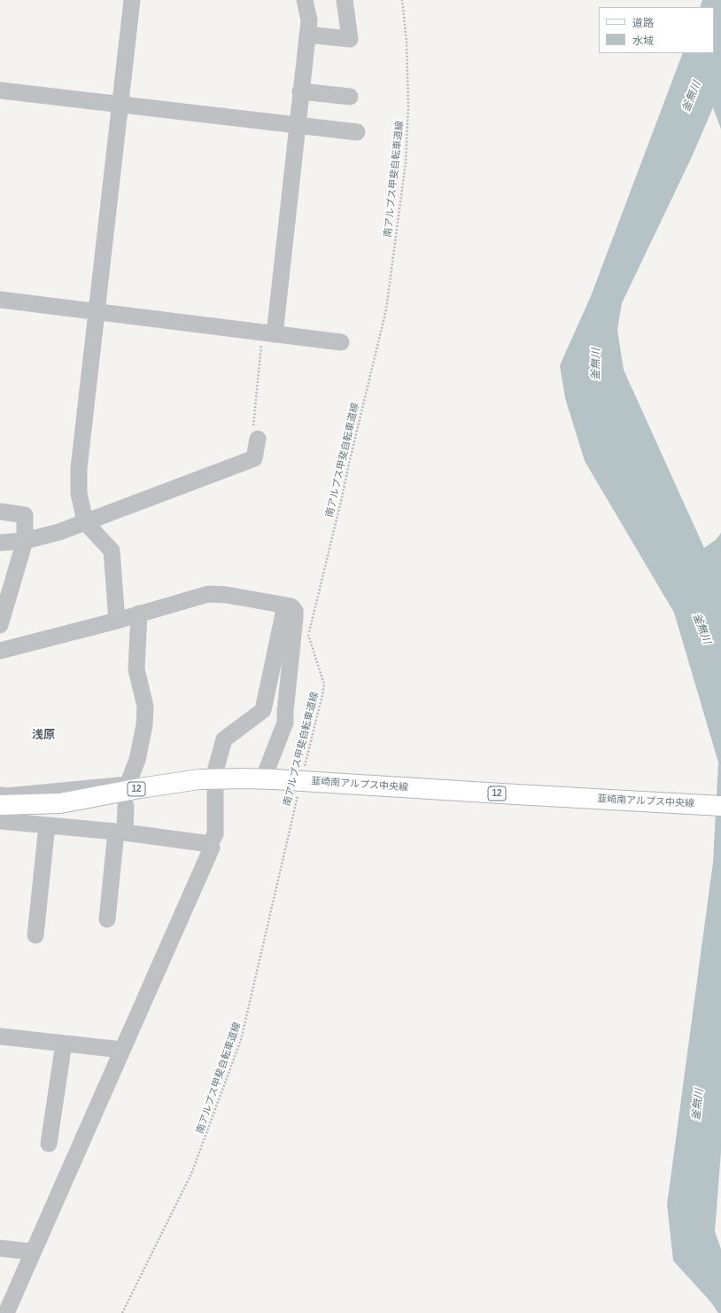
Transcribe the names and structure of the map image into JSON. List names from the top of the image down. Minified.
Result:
{"streets":{"main road":["韮崎南アルプス中央線","12"],"path":["南アルプス甲斐自転車道線"]},"districts":["浅原"],"water":["釜無川"],"legend":["道路","水域"]}
